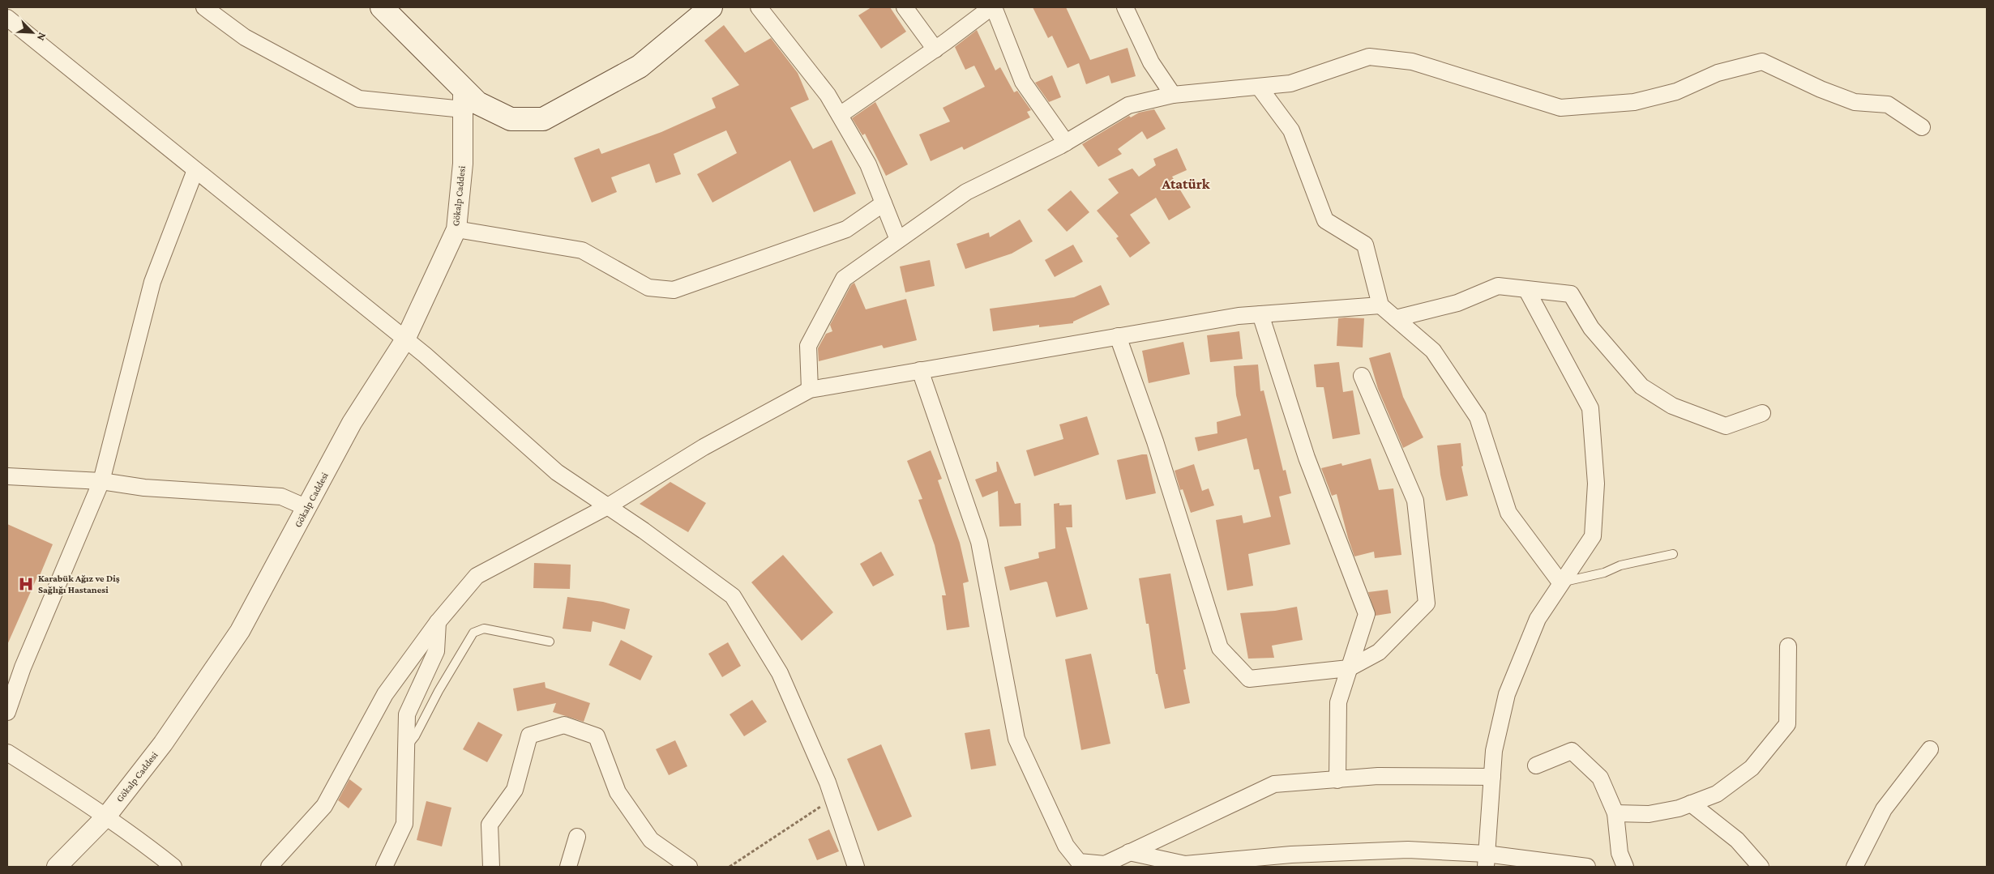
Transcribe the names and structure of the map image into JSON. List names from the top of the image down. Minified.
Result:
{"streets":{"street":["Gökalp Caddesi"]},"districts":["Atatürk"],"places":{"hospital":["Karabük Ağız ve Diş Sağlığı Hastanesi"]},"north":"bottom right"}
